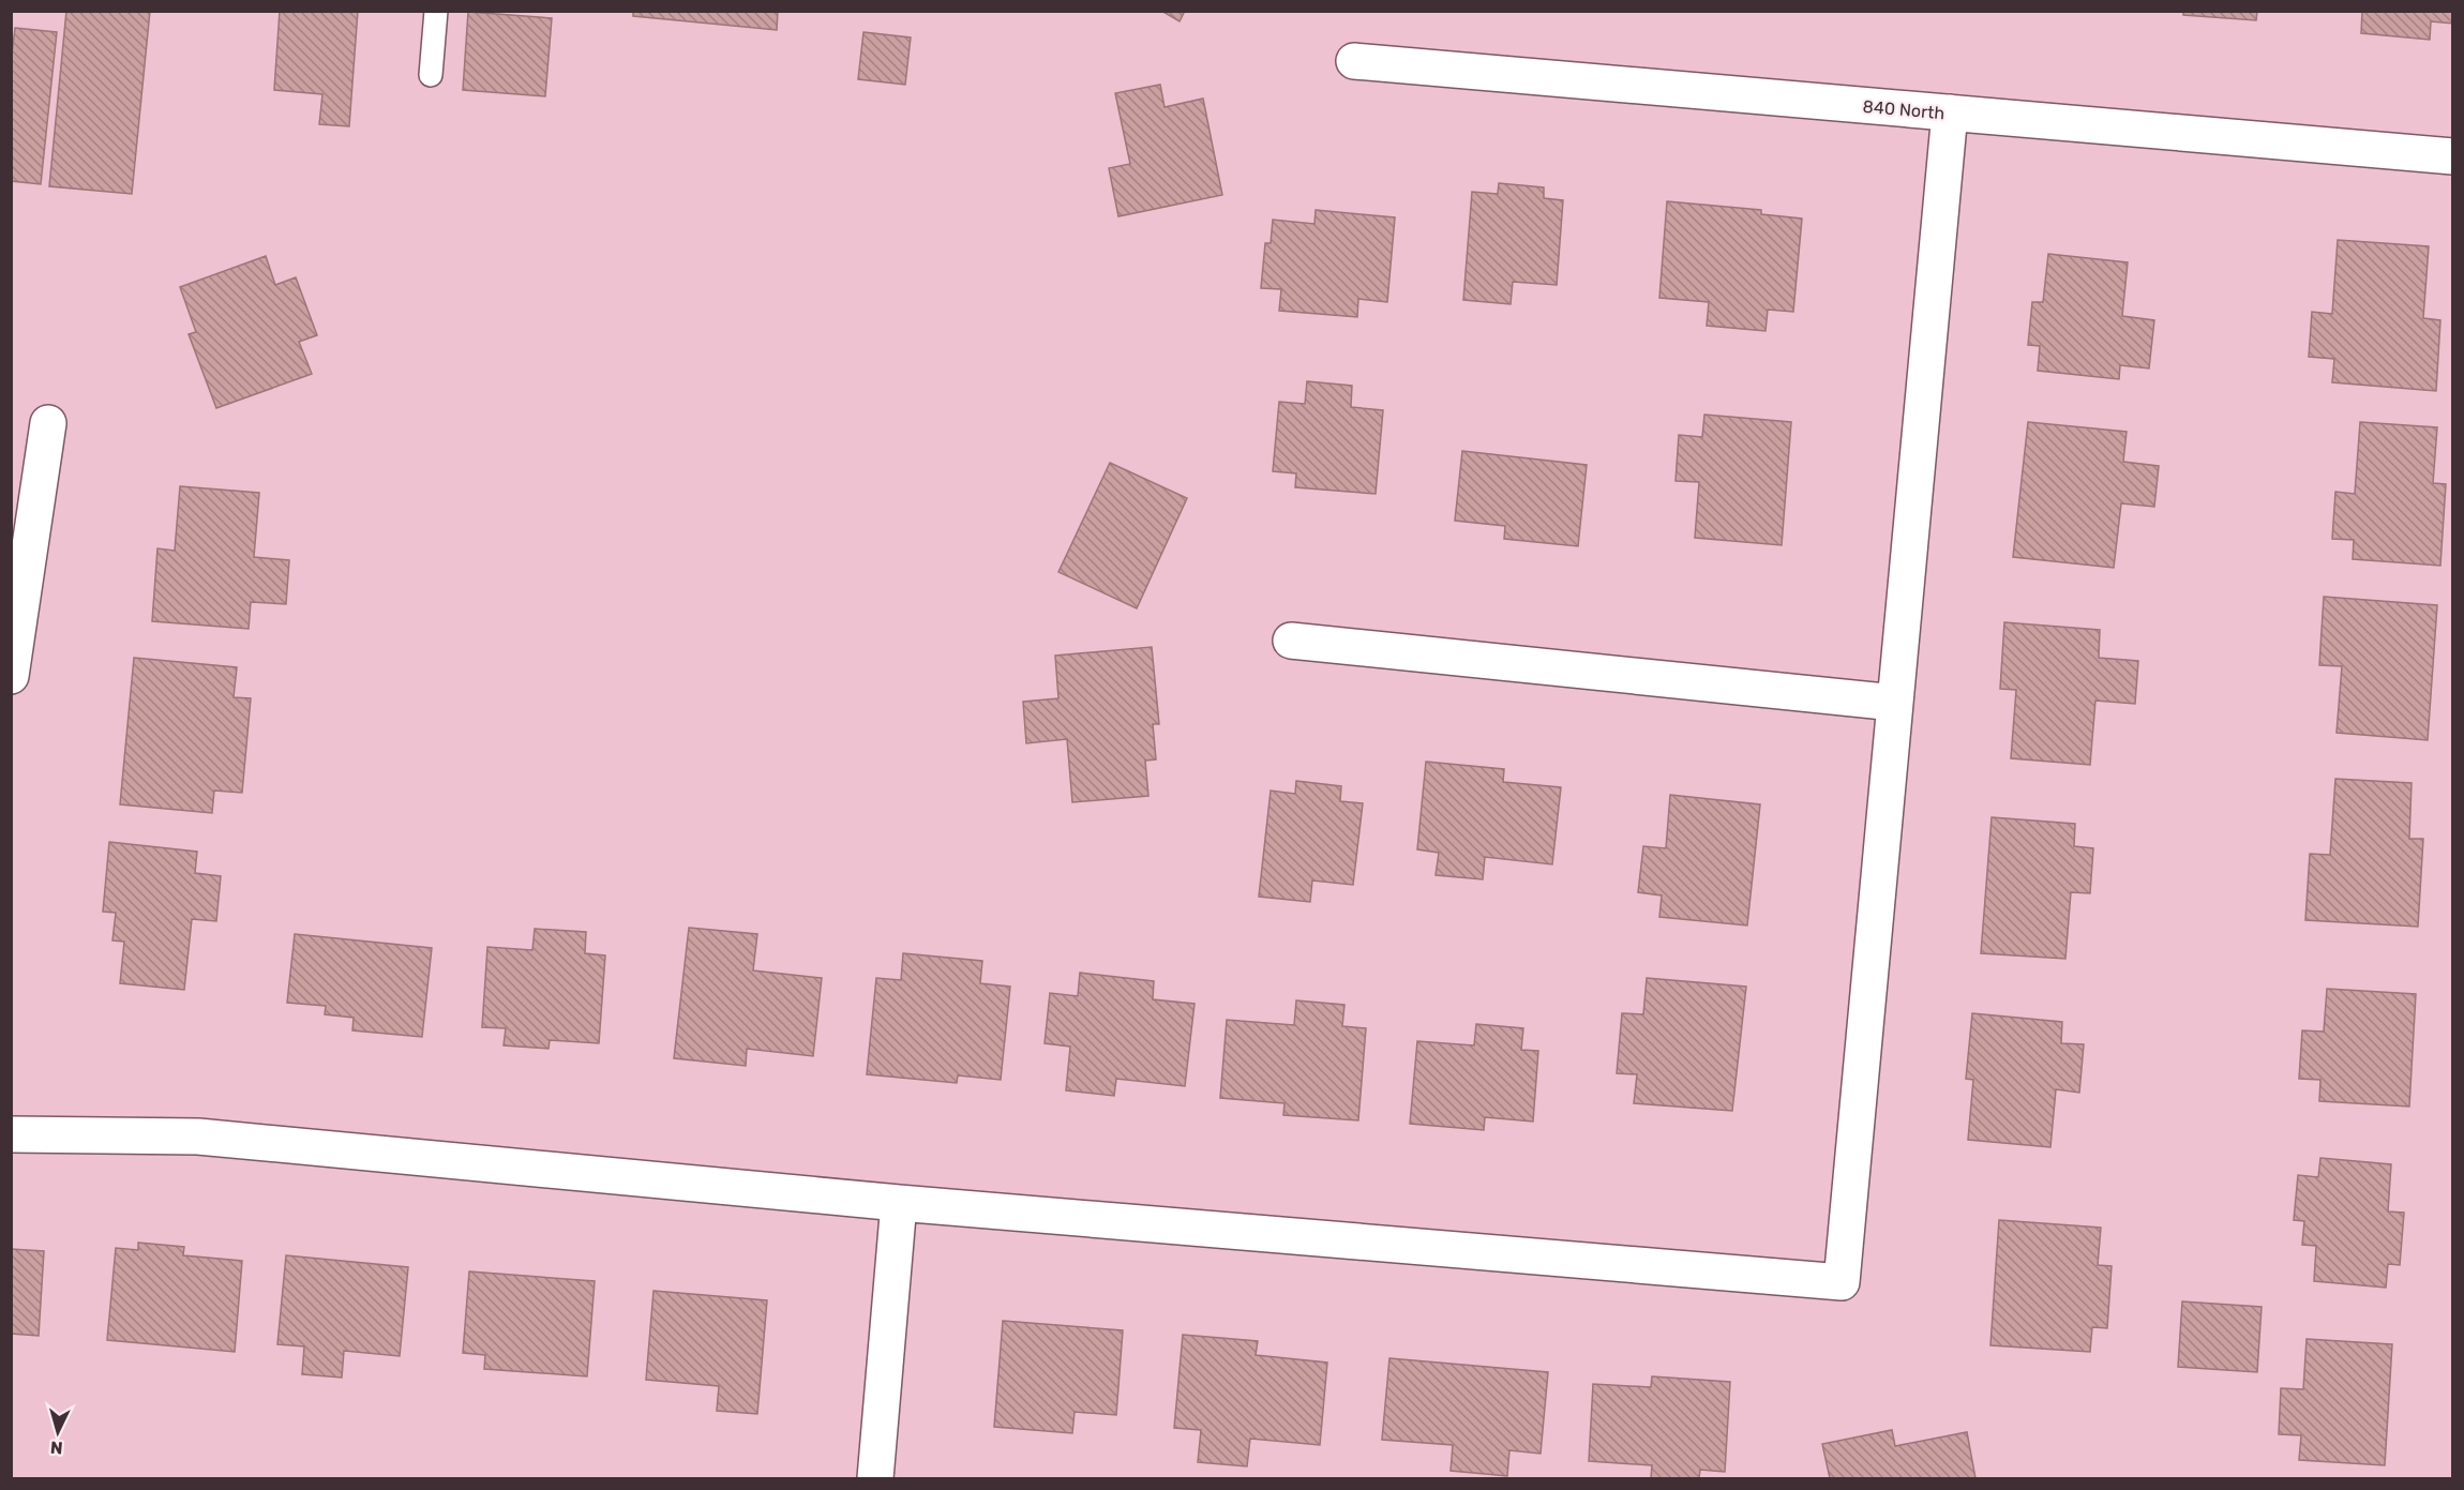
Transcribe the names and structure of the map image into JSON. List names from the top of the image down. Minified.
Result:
{"streets":{"street":["840 North"]},"north":"bottom"}
